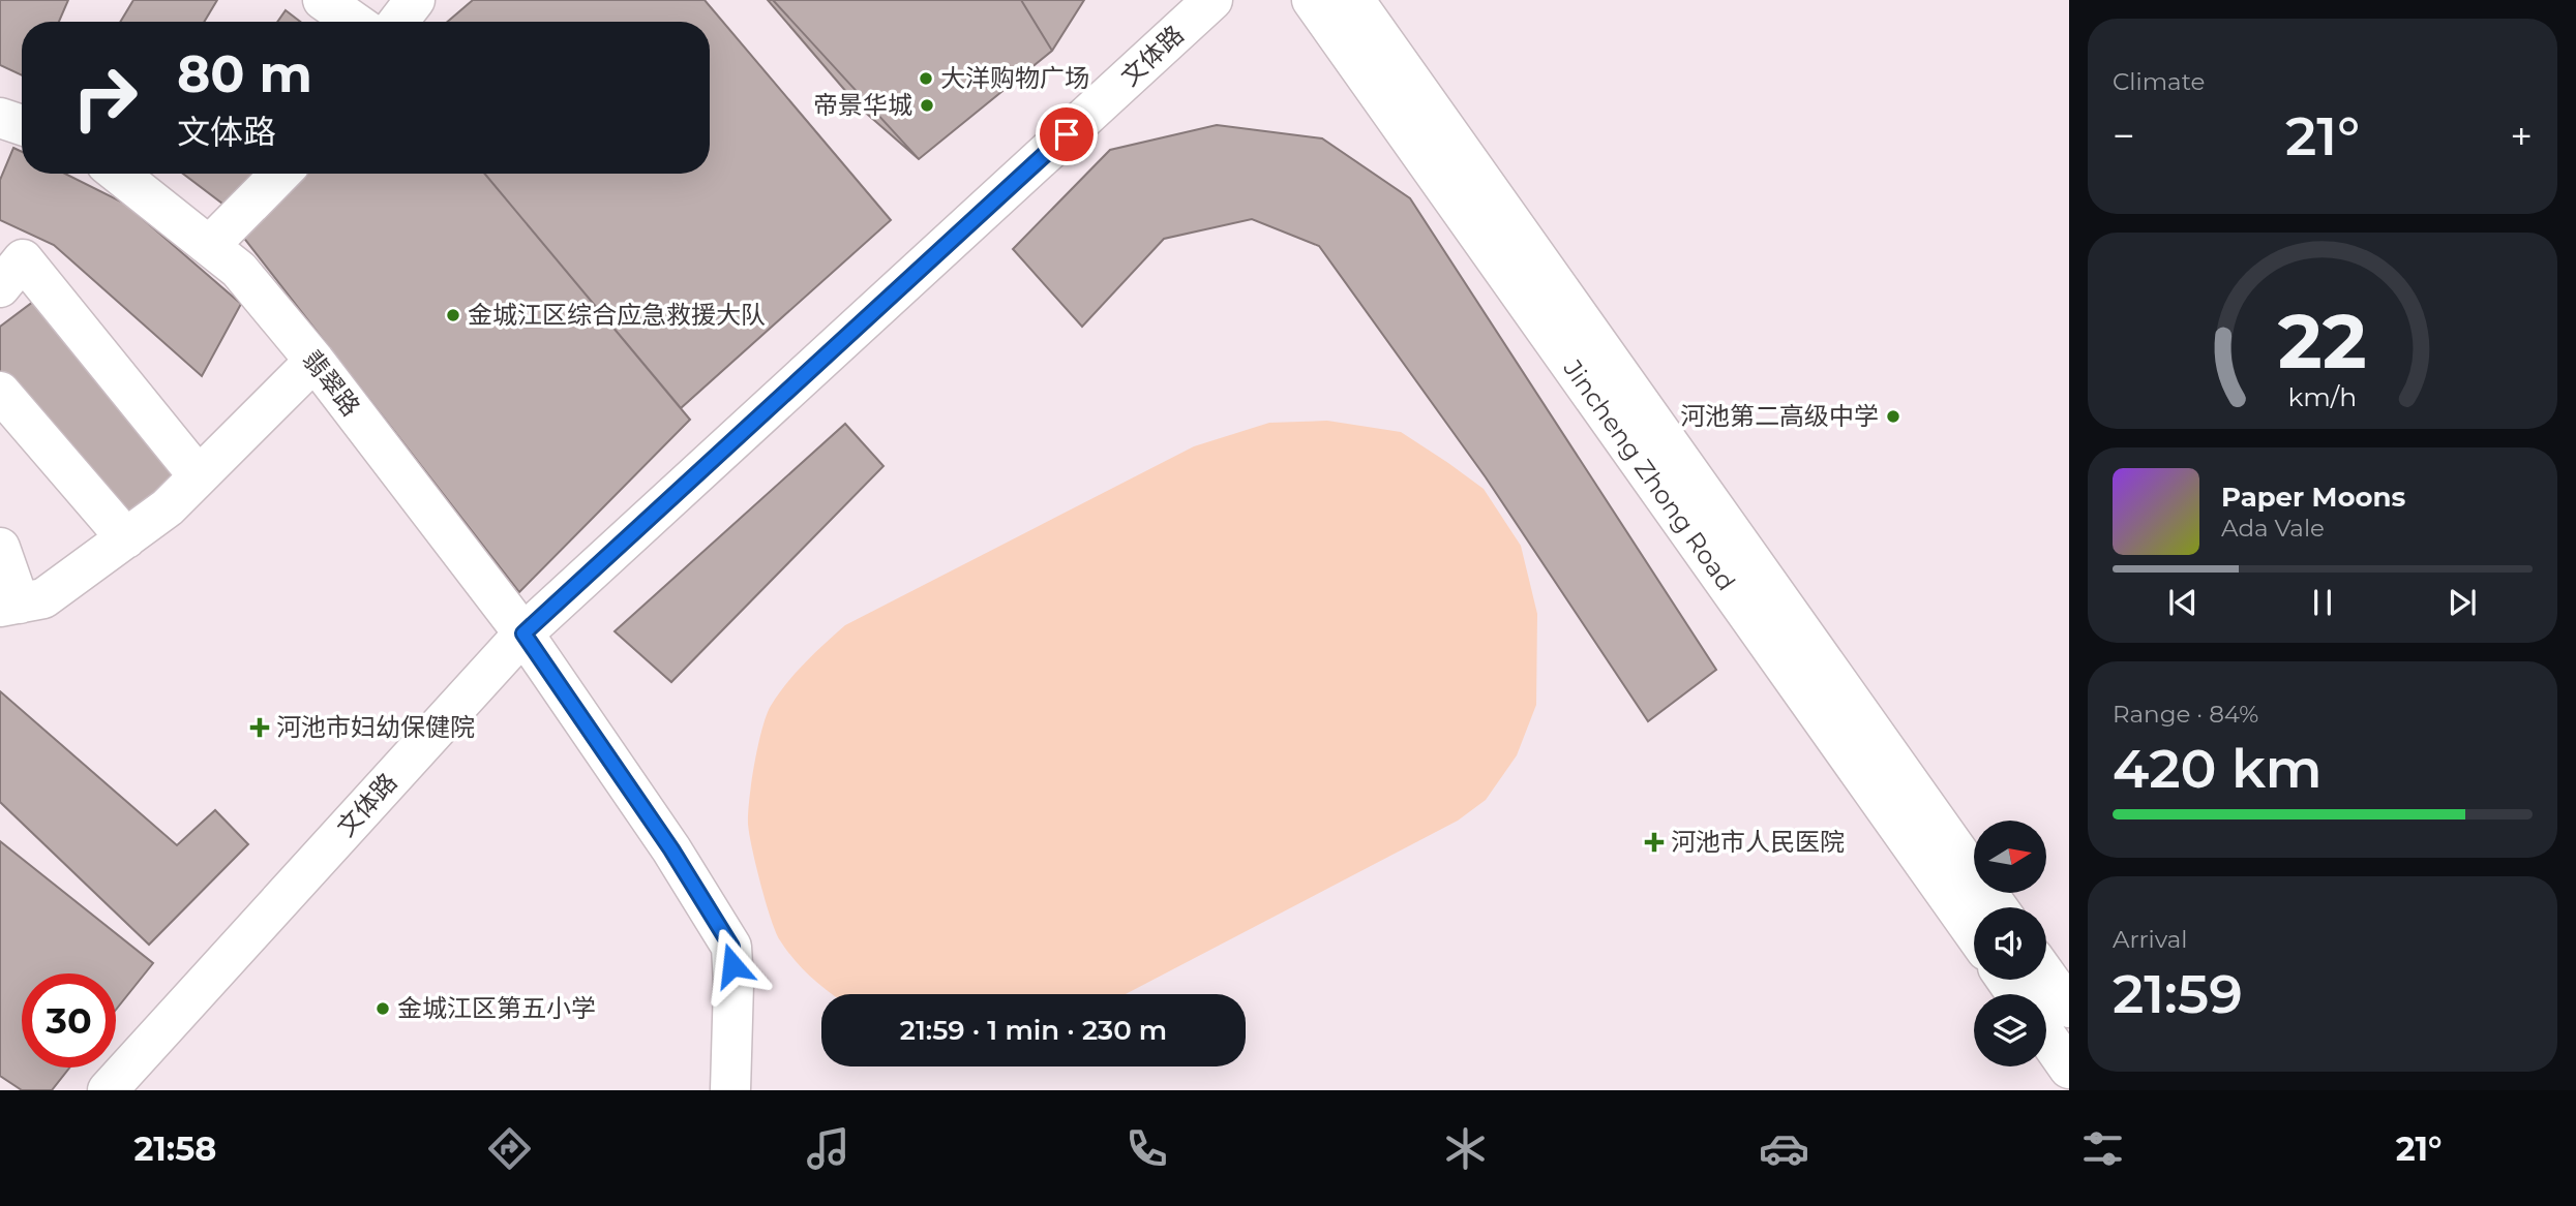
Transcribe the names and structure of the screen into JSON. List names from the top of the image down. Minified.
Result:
{"streets":{"main road":["文体路","翡翠路","Jincheng Zhong Road"]},"crossings":[["文体路","翡翠路"]],"places":{"other":["大洋购物广场","帝景华城","金城江区综合应急救援大队","河池第二高级中学","金城江区第五小学"],"health":["河池市妇幼保健院","河池市人民医院"]},"north":"right","page":{"tile":["Climate",["Range · 84%","420 km"],["Arrival","21:59"]],"turn":["80 m","文体路"],"heat":["−","21°","+"],"song":["Paper Moons","Ada Vale"],"limit":"30","trip":"21:59 · 1 min · 230 m","tabs":["21:58","21°"],"gauge":["22","km/h"]}}
